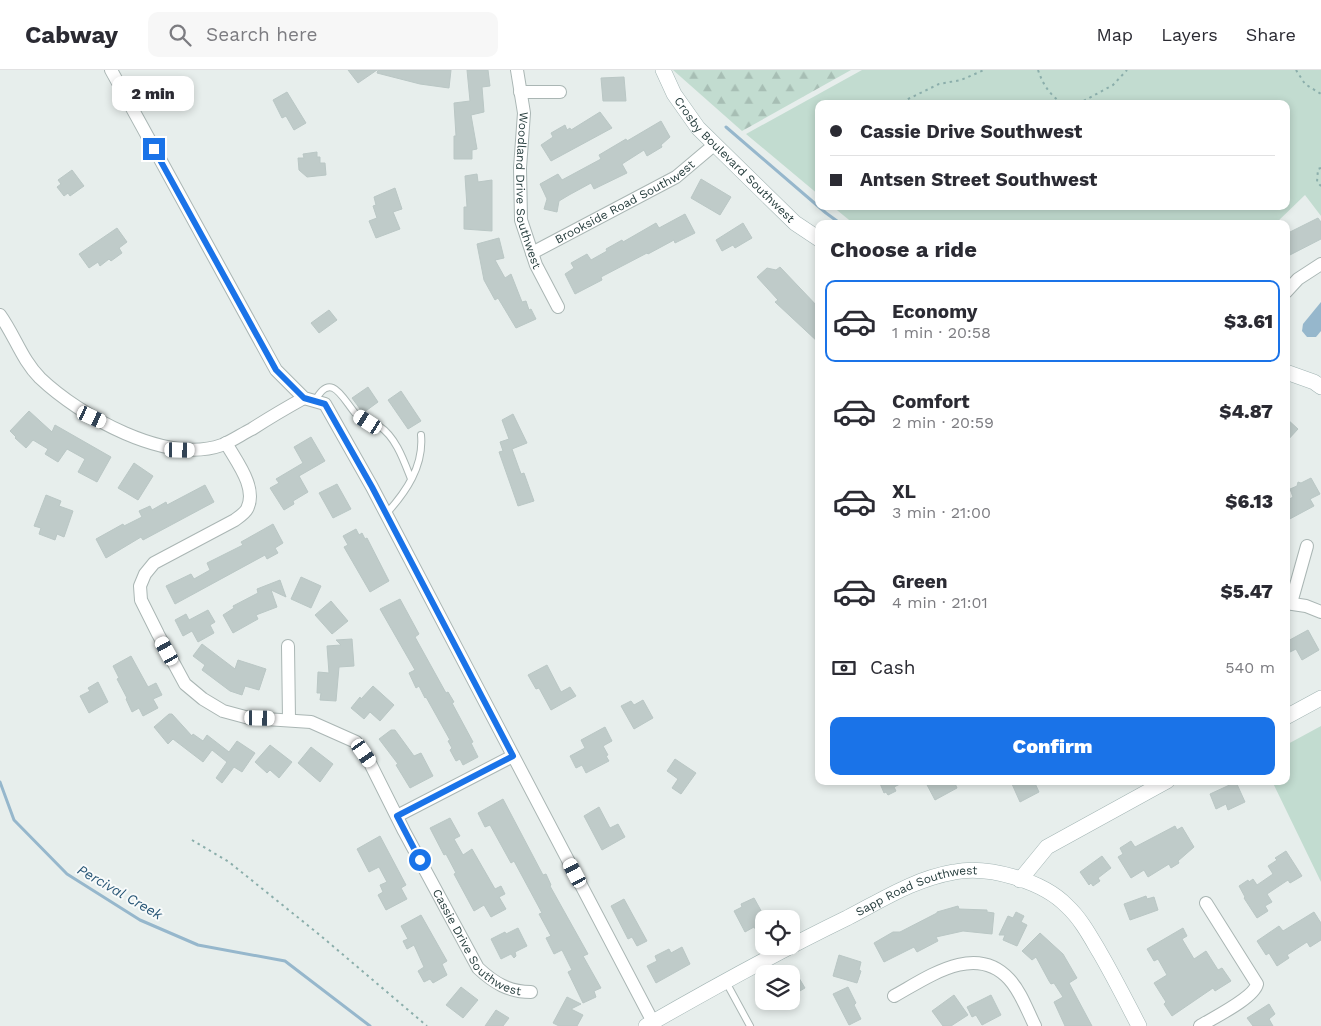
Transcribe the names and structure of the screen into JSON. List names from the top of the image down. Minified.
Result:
{"streets":{"street":["Crosby Boulevard Southwest","Woodland Drive Southwest","Brookside Road Southwest","Sapp Road Southwest","Cassie Drive Southwest"]},"crossings":[["Crosby Boulevard Southwest","Brookside Road Southwest"],["Woodland Drive Southwest","Brookside Road Southwest"]],"water":["Percival Creek"],"page":{"header":"Cabway","search":"Search here","nav":["Map","Layers","Share"],"bubble":"2 min","banner":["Cassie Drive Southwest","Antsen Street Southwest"],"heading":"Choose a ride","list":[{"name":"Economy","note":"1 min · 20:58","value":"$3.61"},{"name":"Comfort","note":"2 min · 20:59","value":"$4.87"},{"name":"XL","note":"3 min · 21:00","value":"$6.13"},{"name":"Green","note":"4 min · 21:01","value":"$5.47"}],"pay":["Cash","540 m"],"buttons":"Confirm"}}
